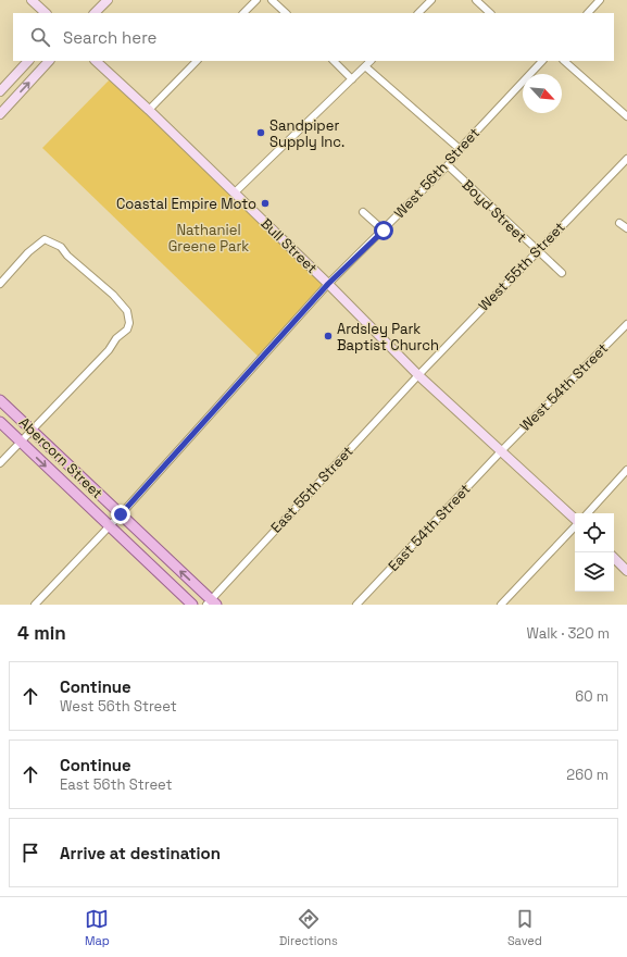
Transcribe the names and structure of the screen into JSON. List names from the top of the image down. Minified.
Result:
{"streets":{"main road":["Abercorn Street"],"street":["West 56th Street","Boyd Street","Bull Street","West 55th Street","West 54th Street","East 55th Street","East 54th Street"]},"crossings":[["West 56th Street","Boyd Street"],["West 56th Street","Bull Street"],["West 56th Street","Abercorn Street"],["Boyd Street","West 55th Street"],["Bull Street","West 55th Street"],["Bull Street","West 54th Street"],["Bull Street","East 55th Street"],["Bull Street","East 54th Street"],["West 55th Street","East 55th Street"],["West 54th Street","East 54th Street"],["Abercorn Street","East 55th Street"]],"parks":["Nathaniel Greene Park"],"places":["Sandpiper Supply Inc.","Coastal Empire Moto","Ardsley Park Baptist Church"],"north":"bottom right","page":{"search":"Search here","heading":["4 min","Walk · 320 m"],"list":[["Continue","West 56th Street","60 m"],["Continue","East 56th Street","260 m"],"Arrive at destination"],"nav":["Map","Directions","Saved"]}}
